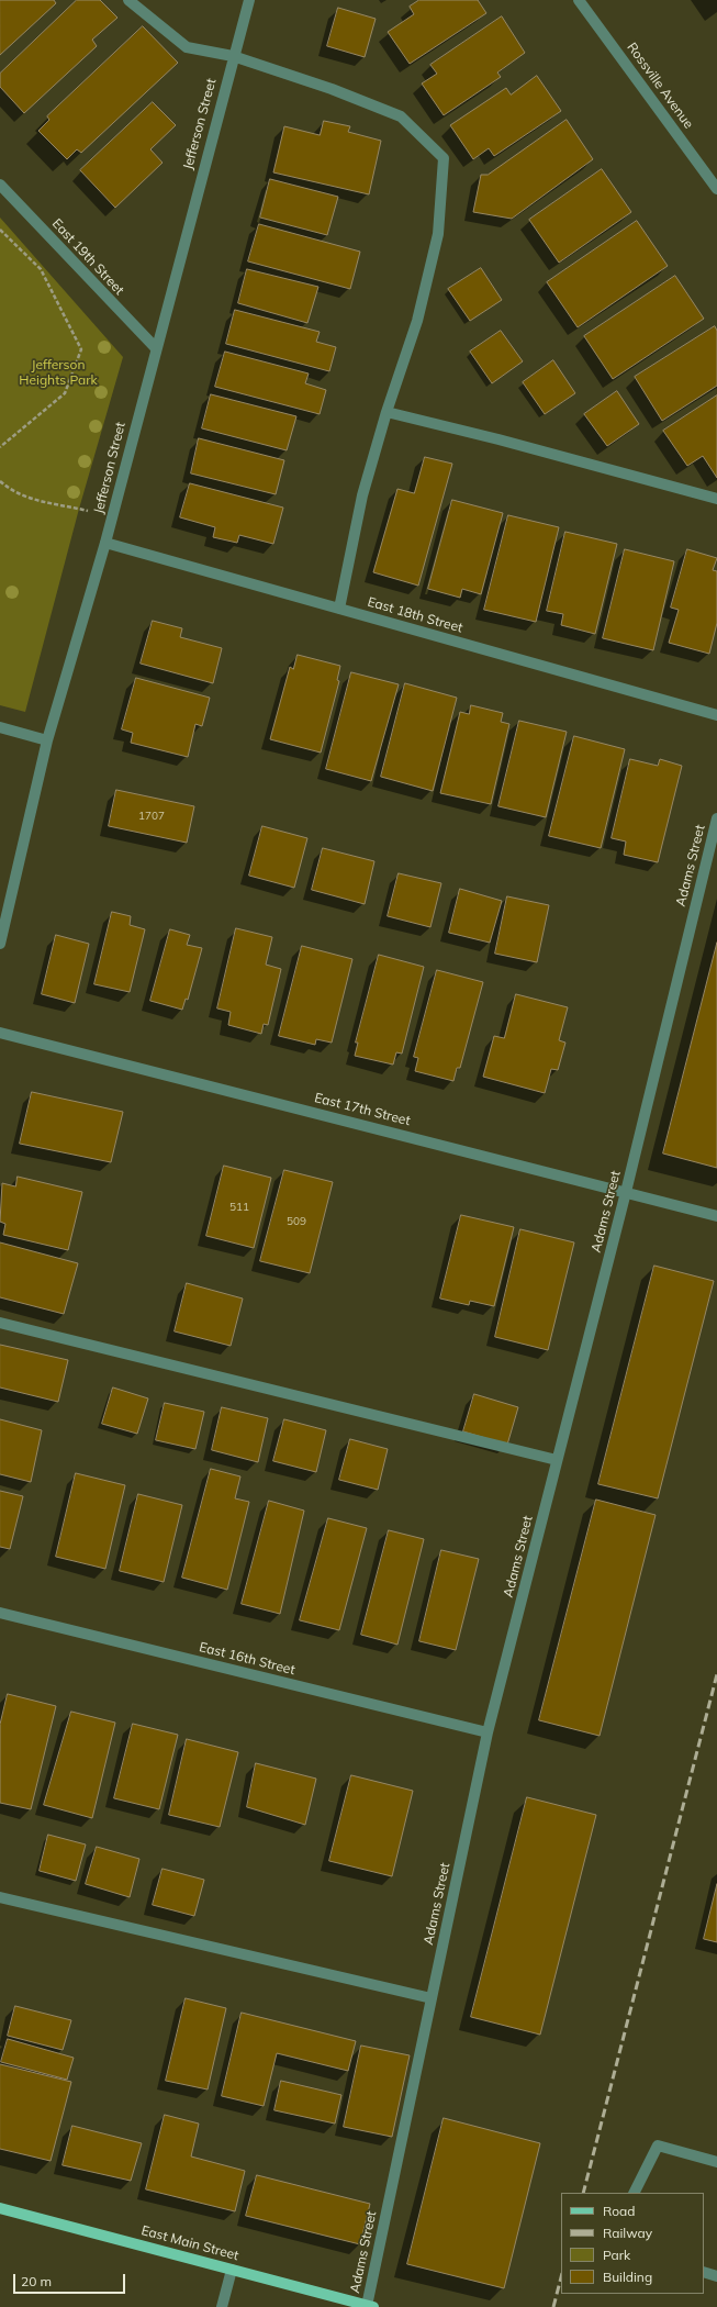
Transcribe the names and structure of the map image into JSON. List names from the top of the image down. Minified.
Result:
{"streets":{"main road":["East Main Street"],"street":["Rossville Avenue","Jefferson Street","East 19th Street","East 18th Street","Adams Street","East 17th Street","East 16th Street"]},"crossings":[["Jefferson Street","East 19th Street"],["Jefferson Street","East 18th Street"],["Adams Street","East 17th Street"],["Adams Street","East 16th Street"],["Adams Street","East Main Street"]],"parks":["Jefferson Heights Park"],"house_numbers":["1707","511","509"],"legend":["Road","Railway","Park","Building"],"scale_bar":"20 m"}
